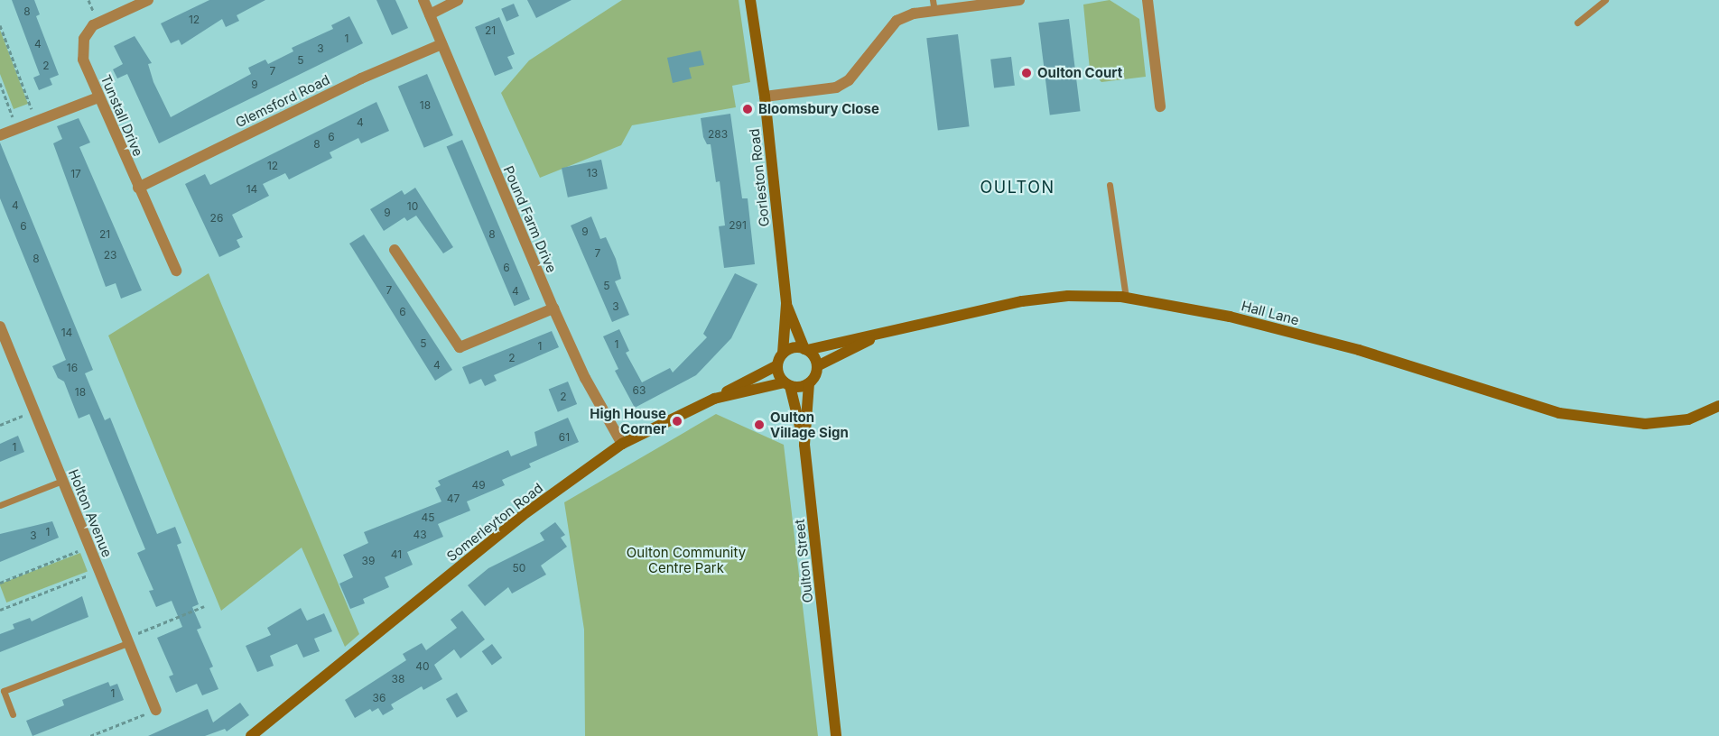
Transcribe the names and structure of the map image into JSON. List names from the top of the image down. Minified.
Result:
{"streets":{"main road":["Gorleston Road","Hall Lane","Somerleyton Road","Oulton Street"],"street":["Glemsford Road","Tunstall Drive","Pound Farm Drive","Holton Avenue"]},"crossings":[["Glemsford Road","Tunstall Drive"],["Glemsford Road","Pound Farm Drive"],["Gorleston Road","Hall Lane"],["Gorleston Road","Somerleyton Road"],["Gorleston Road","Oulton Street"],["Pound Farm Drive","Somerleyton Road"],["Hall Lane","Somerleyton Road"],["Hall Lane","Oulton Street"],["Somerleyton Road","Oulton Street"]],"districts":["OULTON"],"parks":["Oulton Community Centre Park"],"places":["Oulton Court","Bloomsbury Close","High House Corner","Oulton Village Sign"],"house_numbers":["8","12","21","1","4","3","5","2","7","9","18","4","283","6","8","12","13","17","14","4","10","9","26","291","6","9","21","8","7","23","8","6","5","7","4","3","6","14","5","1","1","2","4","16","63","18","2","61","1","49","47","45","1","43","3","41","39","50","40","38","1","36"]}
